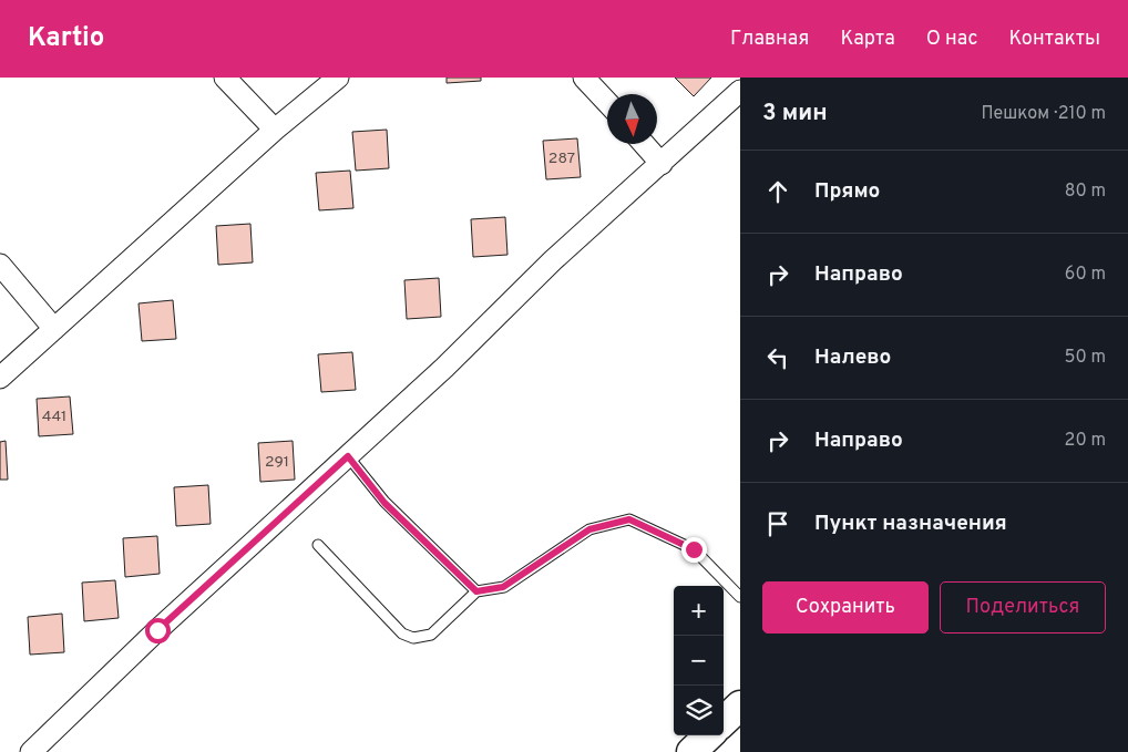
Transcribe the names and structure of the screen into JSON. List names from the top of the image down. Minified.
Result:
{"house_numbers":["287","441","291"],"north":"bottom","page":{"header":"Kartio","nav":["Главная","Карта","О нас","Контакты"],"heading":["3 мин","Пешком · 210 m"],"list":[["Прямо","80 m"],["Направо","60 m"],["Налево","50 m"],["Направо","20 m"],"Пункт назначения"],"buttons":["Сохранить","Поделиться"],"map_buttons":["+","−"]}}
